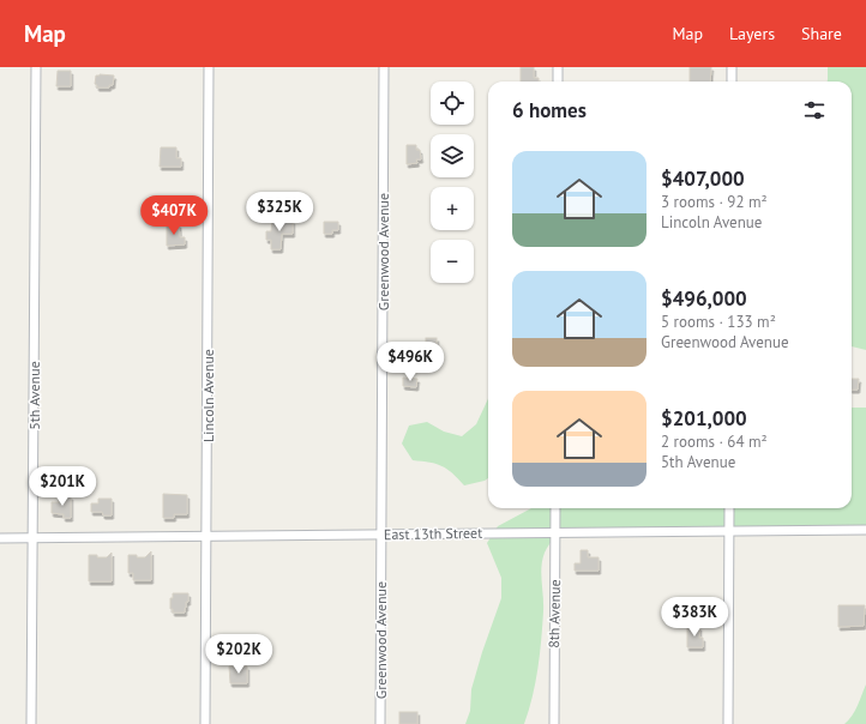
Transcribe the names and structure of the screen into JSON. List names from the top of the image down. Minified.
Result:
{"streets":{"street":["Greenwood Avenue","5th Avenue","Lincoln Avenue","East 13th Street","8th Avenue"]},"crossings":[["Greenwood Avenue","East 13th Street"],["5th Avenue","East 13th Street"],["Lincoln Avenue","East 13th Street"],["East 13th Street","8th Avenue"]],"page":{"header":"Map","nav":["Map","Layers","Share"],"map_buttons":["+","−"],"heading":"6 homes","list":[{"name":"$407,000","note":"3 rooms · 92 m² · Lincoln Avenue"},{"name":"$496,000","note":"5 rooms · 133 m² · Greenwood Avenue"},{"name":"$201,000","note":"2 rooms · 64 m² · 5th Avenue"}],"price":["$325K","$407K","$496K","$201K","$383K","$202K"]}}
